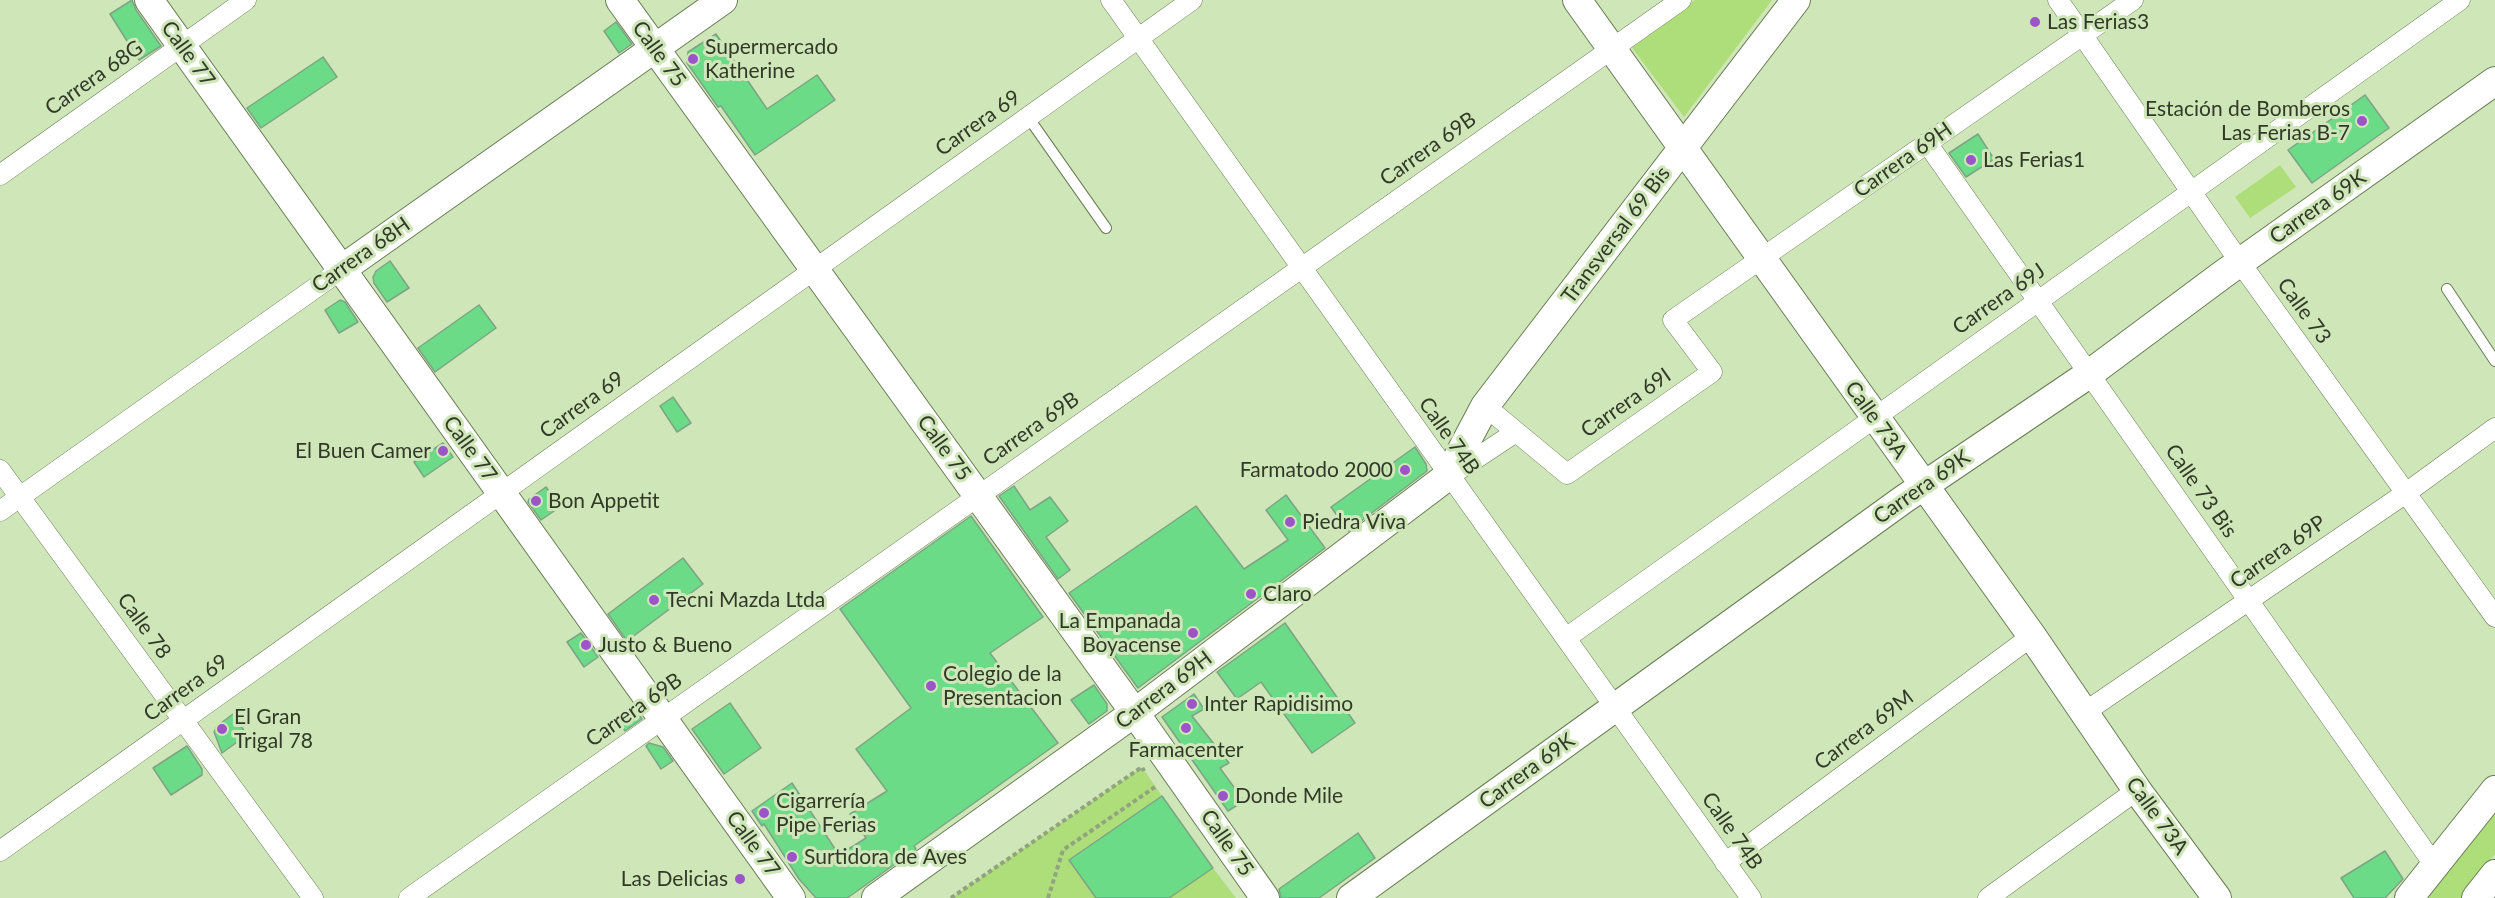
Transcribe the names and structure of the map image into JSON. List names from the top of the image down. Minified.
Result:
{"streets":{"street":["Calle 77","Calle 75","Carrera 68G","Carrera 69","Carrera 69B","Carrera 69H","Carrera 69K","Transversal 69 Bis","Carrera 68H","Carrera 69J","Calle 73","Carrera 69I","Calle 73A","Calle 74B","Calle 73 Bis","Carrera 69P","Calle 78","Carrera 69M"]},"crossings":[["Calle 77","Carrera 68G"],["Calle 77","Carrera 69"],["Calle 77","Carrera 69B"],["Calle 77","Carrera 68H"],["Calle 75","Carrera 69"],["Calle 75","Carrera 69B"],["Calle 75","Carrera 69H"],["Calle 75","Carrera 68H"],["Carrera 69","Calle 74B"],["Carrera 69","Calle 78"],["Carrera 69B","Calle 73A"],["Carrera 69B","Calle 74B"],["Carrera 69H","Transversal 69 Bis"],["Carrera 69H","Calle 73"],["Carrera 69H","Carrera 69I"],["Carrera 69H","Calle 73A"],["Carrera 69H","Calle 74B"],["Carrera 69H","Calle 73 Bis"],["Carrera 69K","Calle 73"],["Carrera 69K","Calle 73A"],["Carrera 69K","Calle 74B"],["Carrera 69K","Calle 73 Bis"],["Transversal 69 Bis","Calle 73A"],["Transversal 69 Bis","Calle 74B"],["Carrera 68H","Calle 78"],["Carrera 69J","Calle 73"],["Carrera 69J","Calle 73A"],["Carrera 69J","Calle 74B"],["Carrera 69J","Calle 73 Bis"],["Calle 73","Carrera 69P"],["Calle 73A","Carrera 69P"],["Calle 73A","Carrera 69M"],["Calle 74B","Carrera 69M"],["Calle 73 Bis","Carrera 69P"]],"places":["Las Ferias3","Supermercado Katherine","Estación de Bomberos Las Ferias B-7","Las Ferias1","El Buen Camer","Farmatodo 2000","Bon Appetit","Piedra Viva","Claro","Tecni Mazda Ltda","La Empanada Boyacense","Justo & Bueno","Colegio de la Presentacion","Inter Rapidisimo","Farmacenter","El Gran Trigal 78","Donde Mile","Cigarrería Pipe Ferias","Surtidora de Aves","Las Delicias"]}
